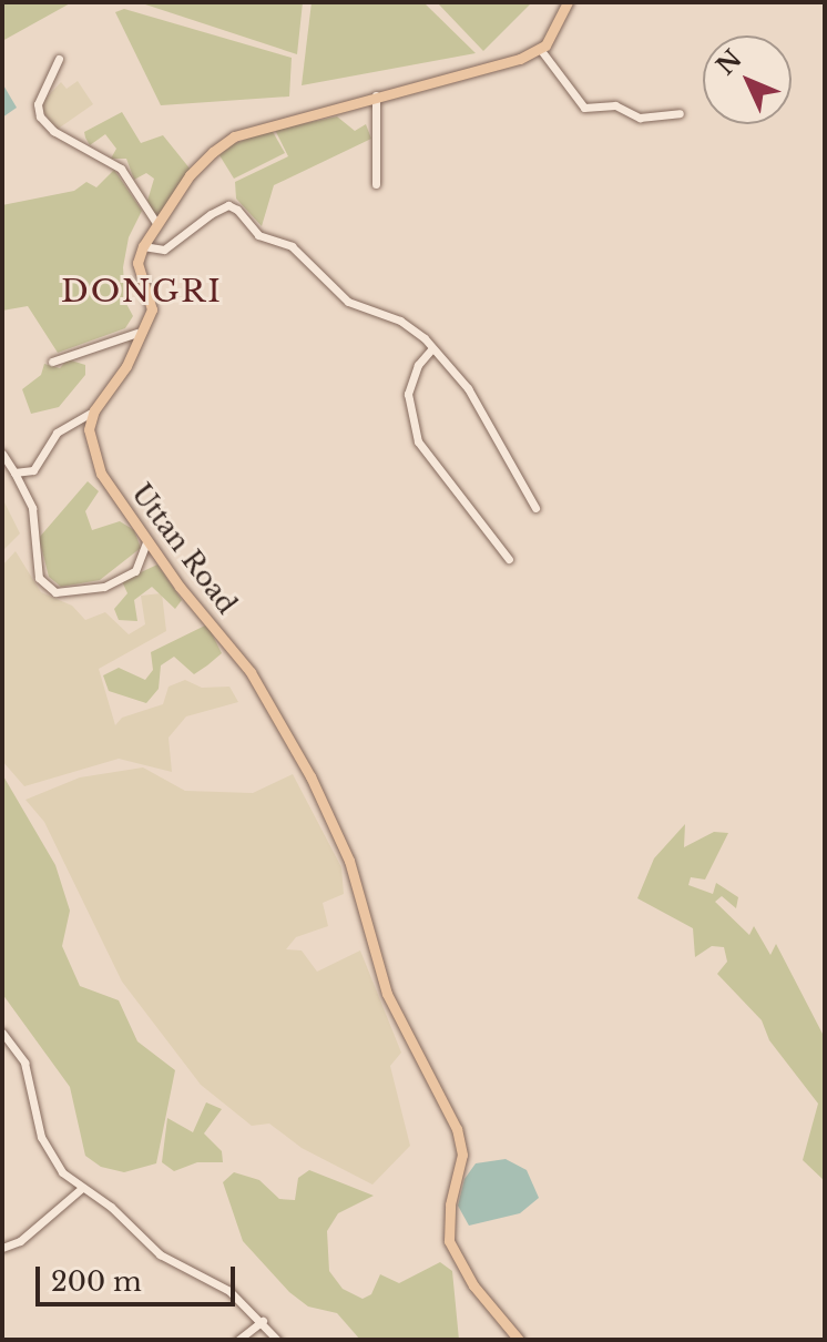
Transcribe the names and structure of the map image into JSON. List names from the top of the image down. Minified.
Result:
{"streets":{"main road":["Uttan Road"]},"districts":["DONGRI"],"scale_bar":"200 m","north":"top left"}
